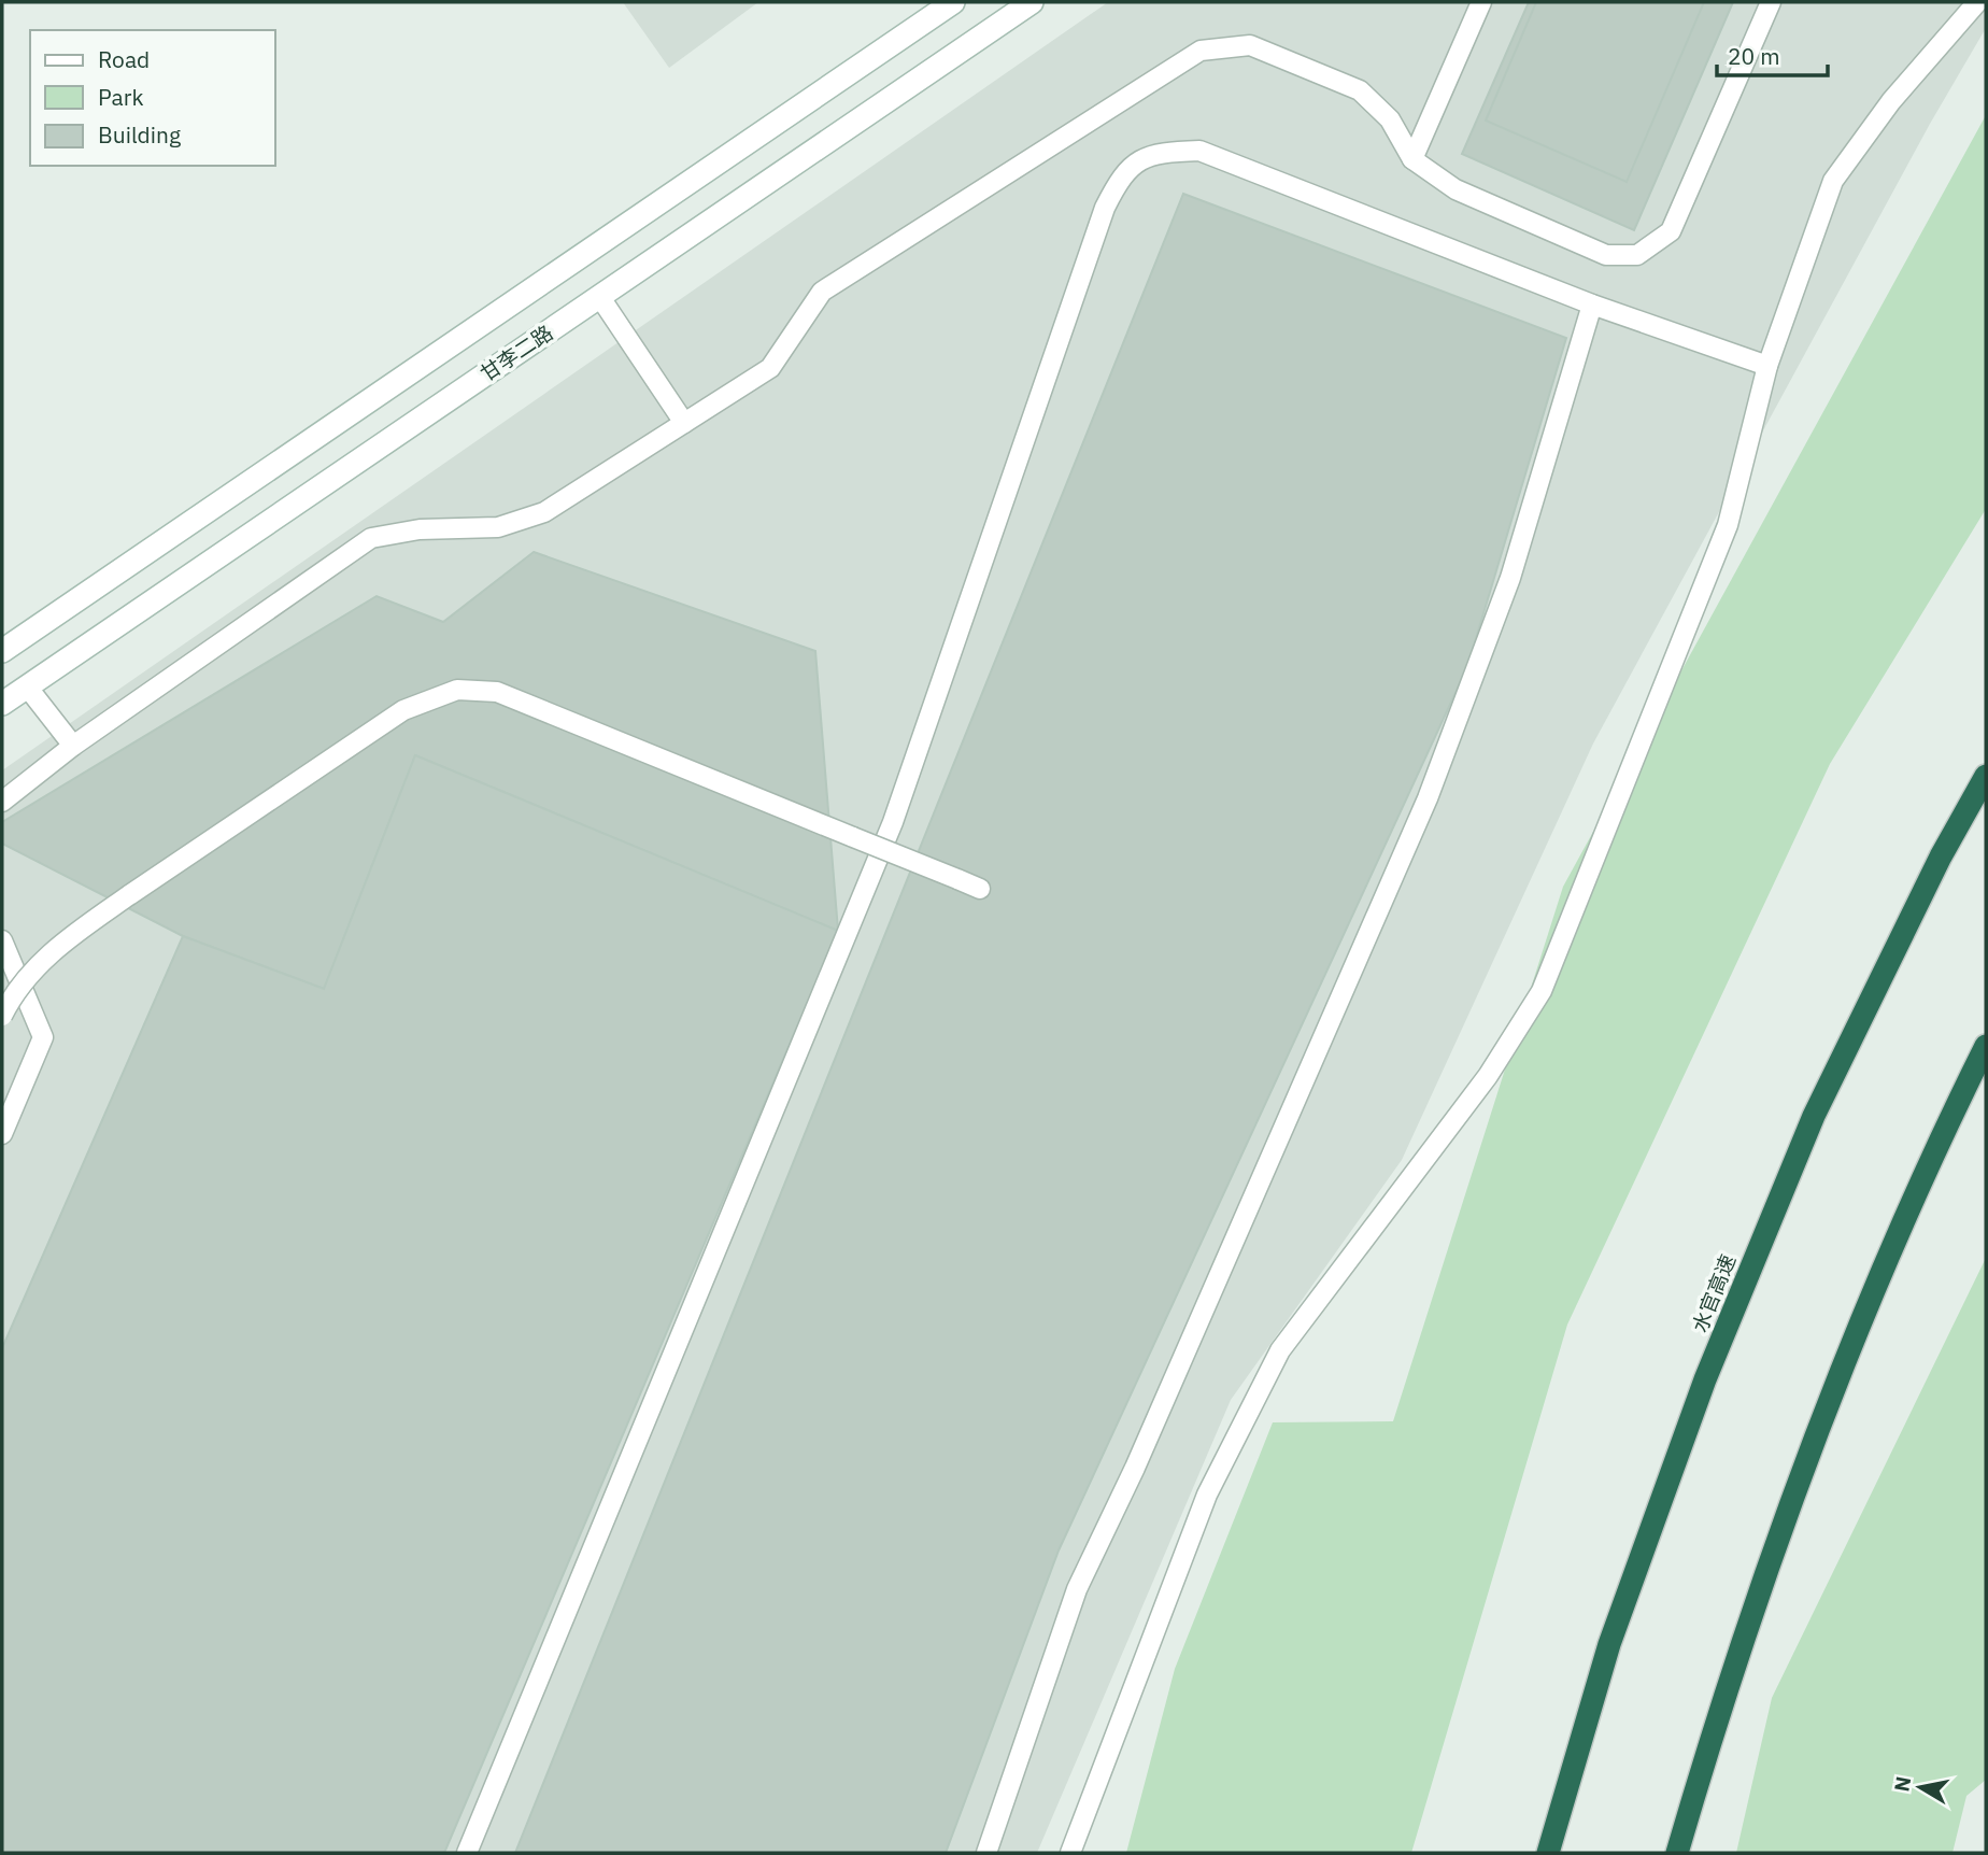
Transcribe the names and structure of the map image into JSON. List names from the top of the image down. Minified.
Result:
{"streets":{"highway":["水官高速"],"main road":["甘李二路"]},"legend":["Road","Park","Building"],"scale_bar":"20 m","north":"left"}
